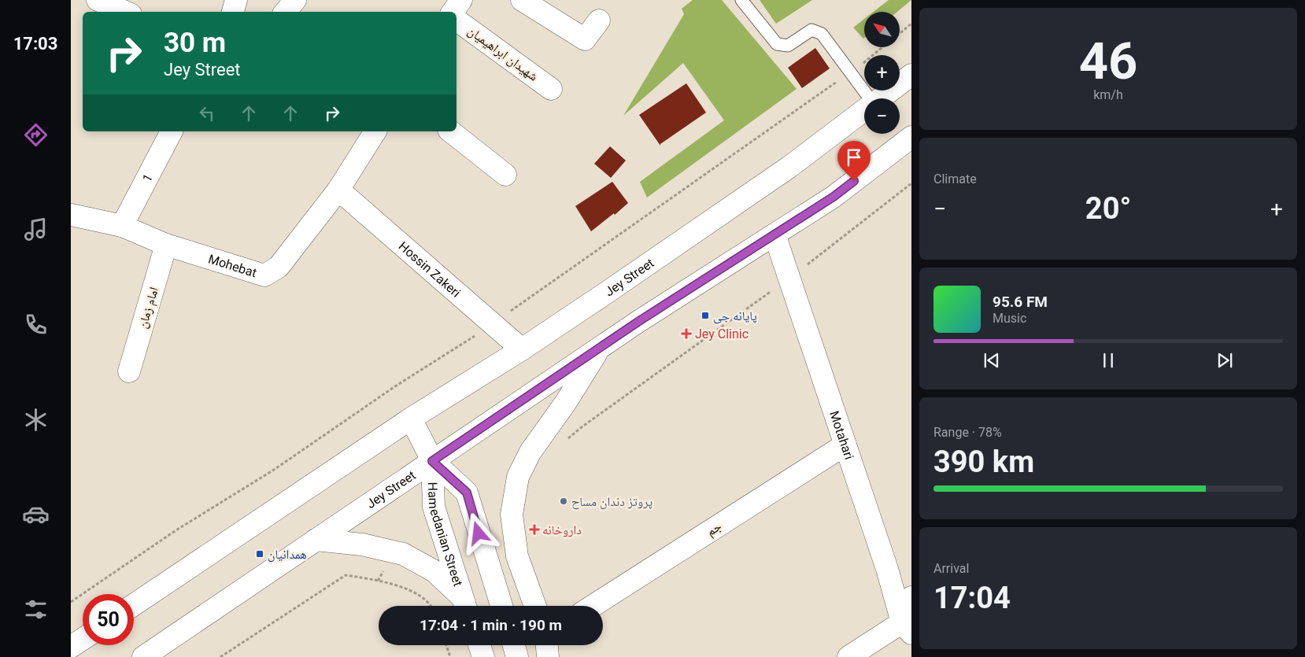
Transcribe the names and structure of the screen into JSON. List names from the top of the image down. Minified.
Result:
{"streets":{"main road":["شهیدان ابراهیمیان","1","Mohebat","Hossin Zakeri","Jey Street","امام زمان","Motahari","جم","Hamedanian Street"]},"crossings":[["1","Mohebat"],["Mohebat","Hossin Zakeri"],["Mohebat","امام زمان"],["Hossin Zakeri","Jey Street"],["Jey Street","Motahari"],["Jey Street","Hamedanian Street"],["Motahari","جم"]],"places":{"transit":["پایانه جی","همدانیان"],"health":["Jey Clinic","داروخانه"],"other":["پروتز دندان مساح"]},"north":"top left","page":{"tabs":"17:03","tile":[["46","km/h"],"Climate",["Range · 78%","390 km"],["Arrival","17:04"]],"map_buttons":["+","−"],"turn":["30 m","Jey Street"],"heat":["−","20°","+"],"song":["95.6 FM","Music"],"limit":"50","trip":"17:04 · 1 min · 190 m"}}
